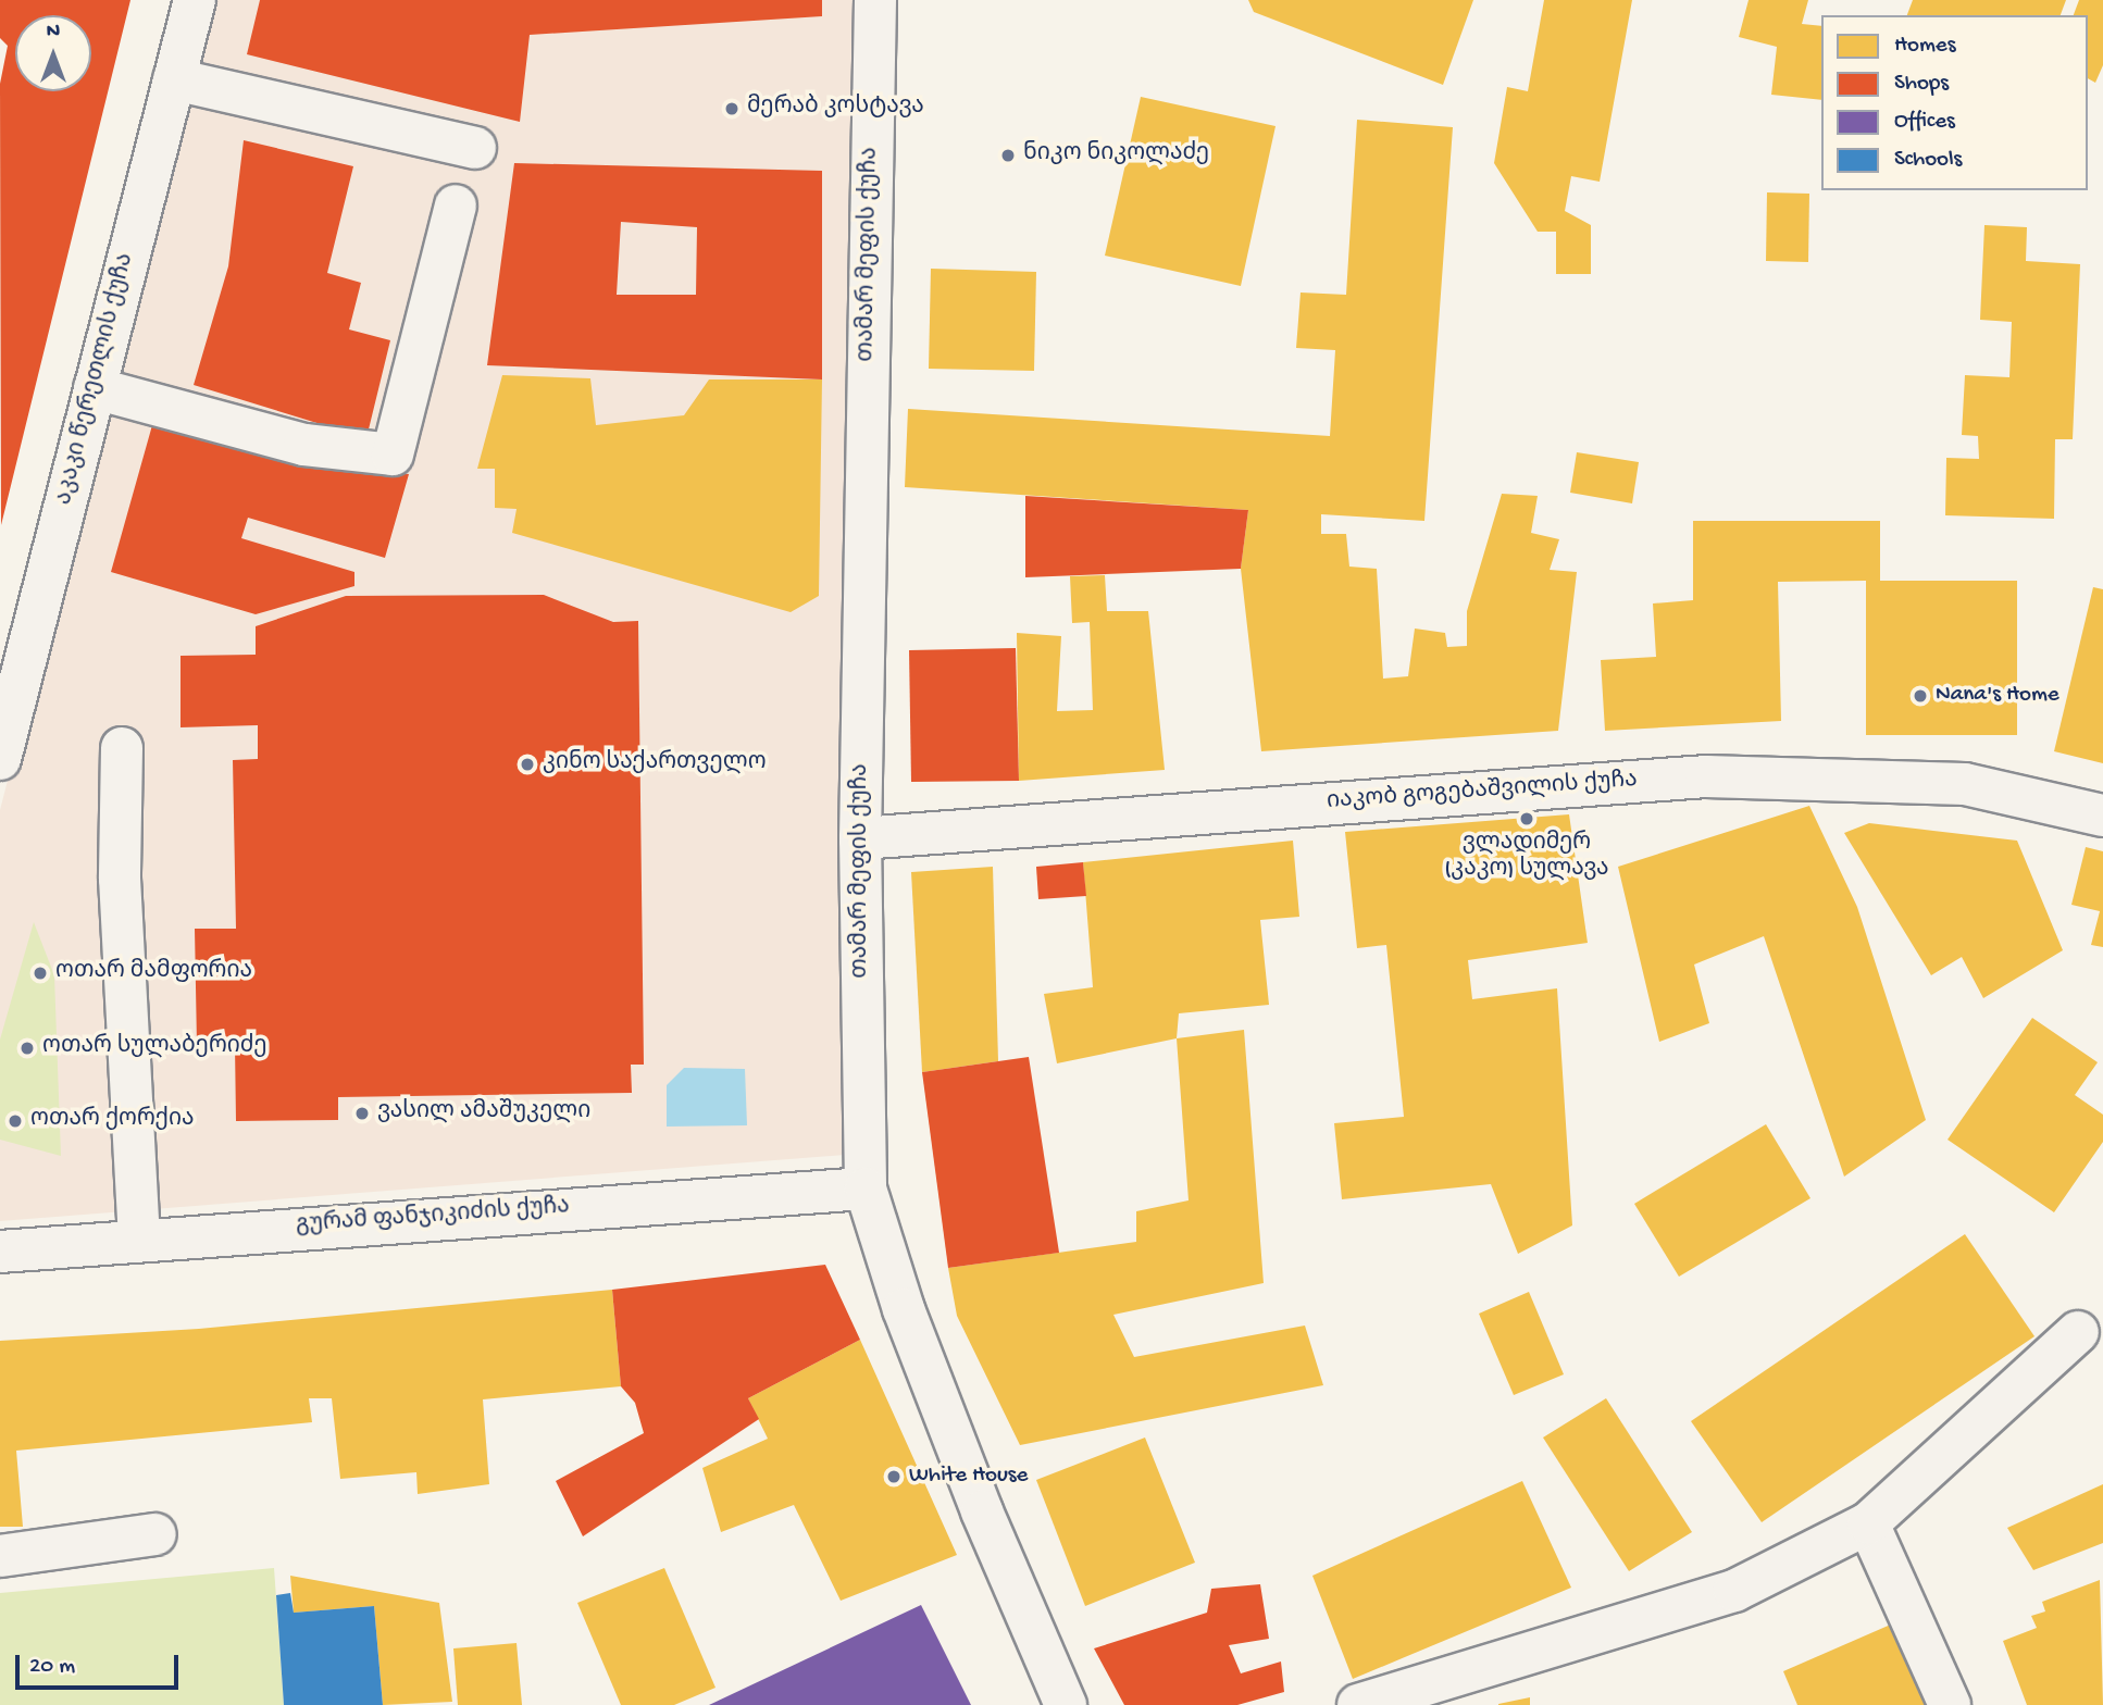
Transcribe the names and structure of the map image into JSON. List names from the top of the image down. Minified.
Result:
{"streets":{"street":["თამარ მეფის ქუჩა","აკაკი წერეთლის ქუჩა","იაკობ გოგებაშვილის ქუჩა","გურამ ფანჯიკიძის ქუჩა"]},"crossings":[["თამარ მეფის ქუჩა","იაკობ გოგებაშვილის ქუჩა"],["თამარ მეფის ქუჩა","გურამ ფანჯიკიძის ქუჩა"]],"places":["მერაბ კოსტავა","ნიკო ნიკოლაძე","Nana's Home","კინო საქართველო","ვლადიმერ (კაკო) სულავა","ოთარ მამფორია","ოთარ სულაბერიძე","ვასილ ამაშუკელი","ოთარ ქორქია","White House"],"legend":["Homes","Shops","Offices","Schools"],"scale_bar":"20 m","north":"top"}
